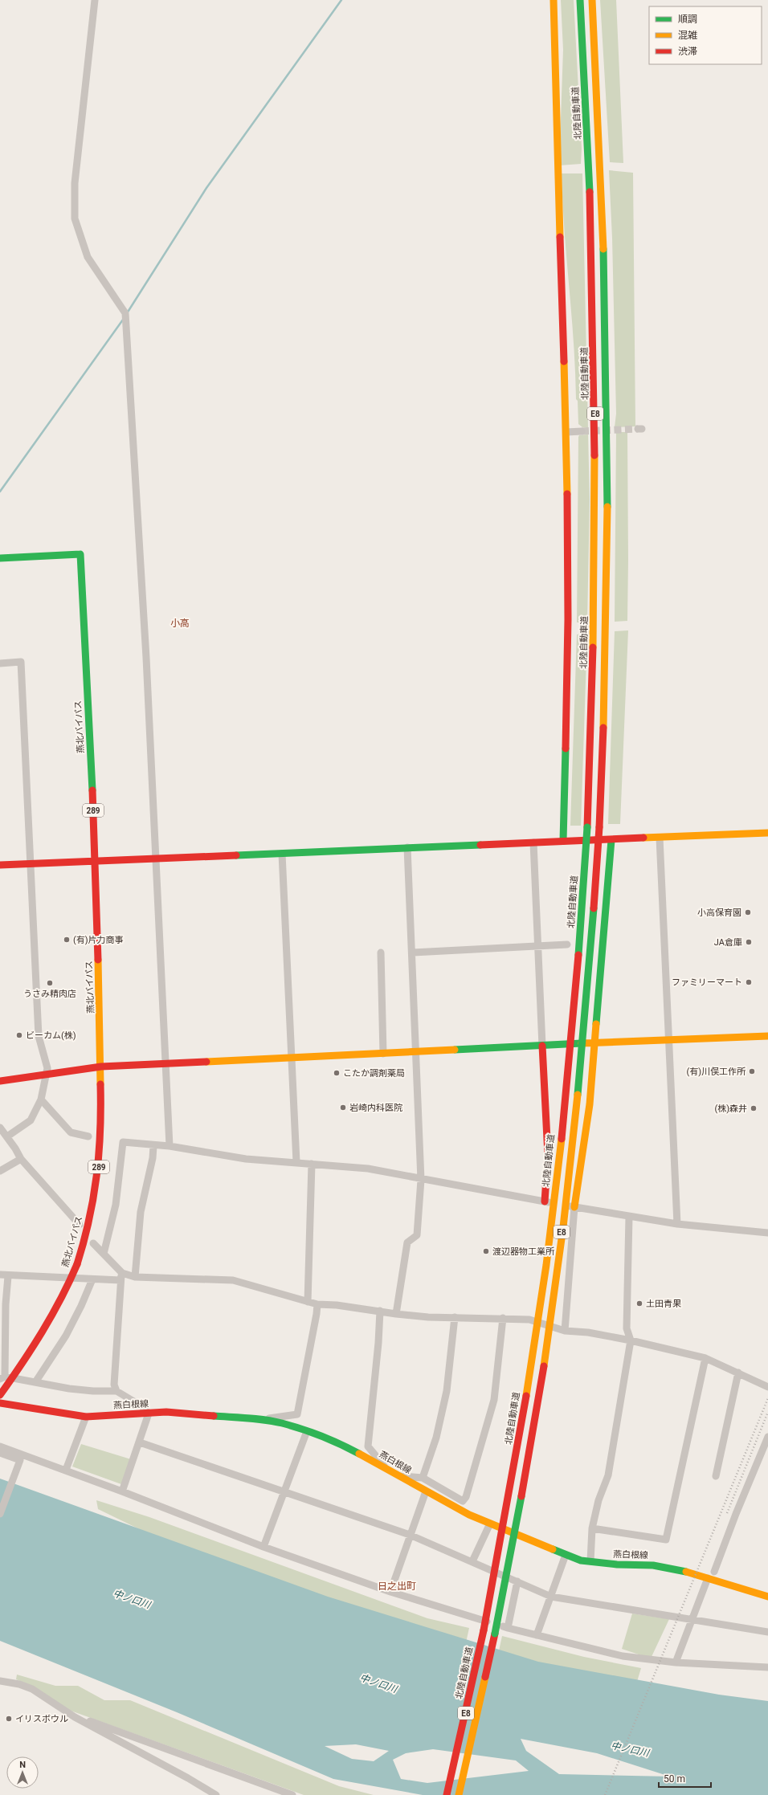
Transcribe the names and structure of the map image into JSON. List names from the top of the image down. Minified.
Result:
{"streets":{"main road":["北陸自動車道","E8","燕北バイパス","289","燕白根線"]},"districts":["小高","日之出町"],"water":["中ノ口川"],"places":["小高保育園","(有)片力商事","JA倉庫","ファミリーマート","うさみ精肉店","ビーカム(株)","(有)川俣工作所","こたか調剤薬局","岩崎内科医院","(株)森井","渡辺器物工業所","土田青果","イリスボウル"],"legend":["順調","混雑","渋滞"],"scale_bar":"50 m","north":"top"}
